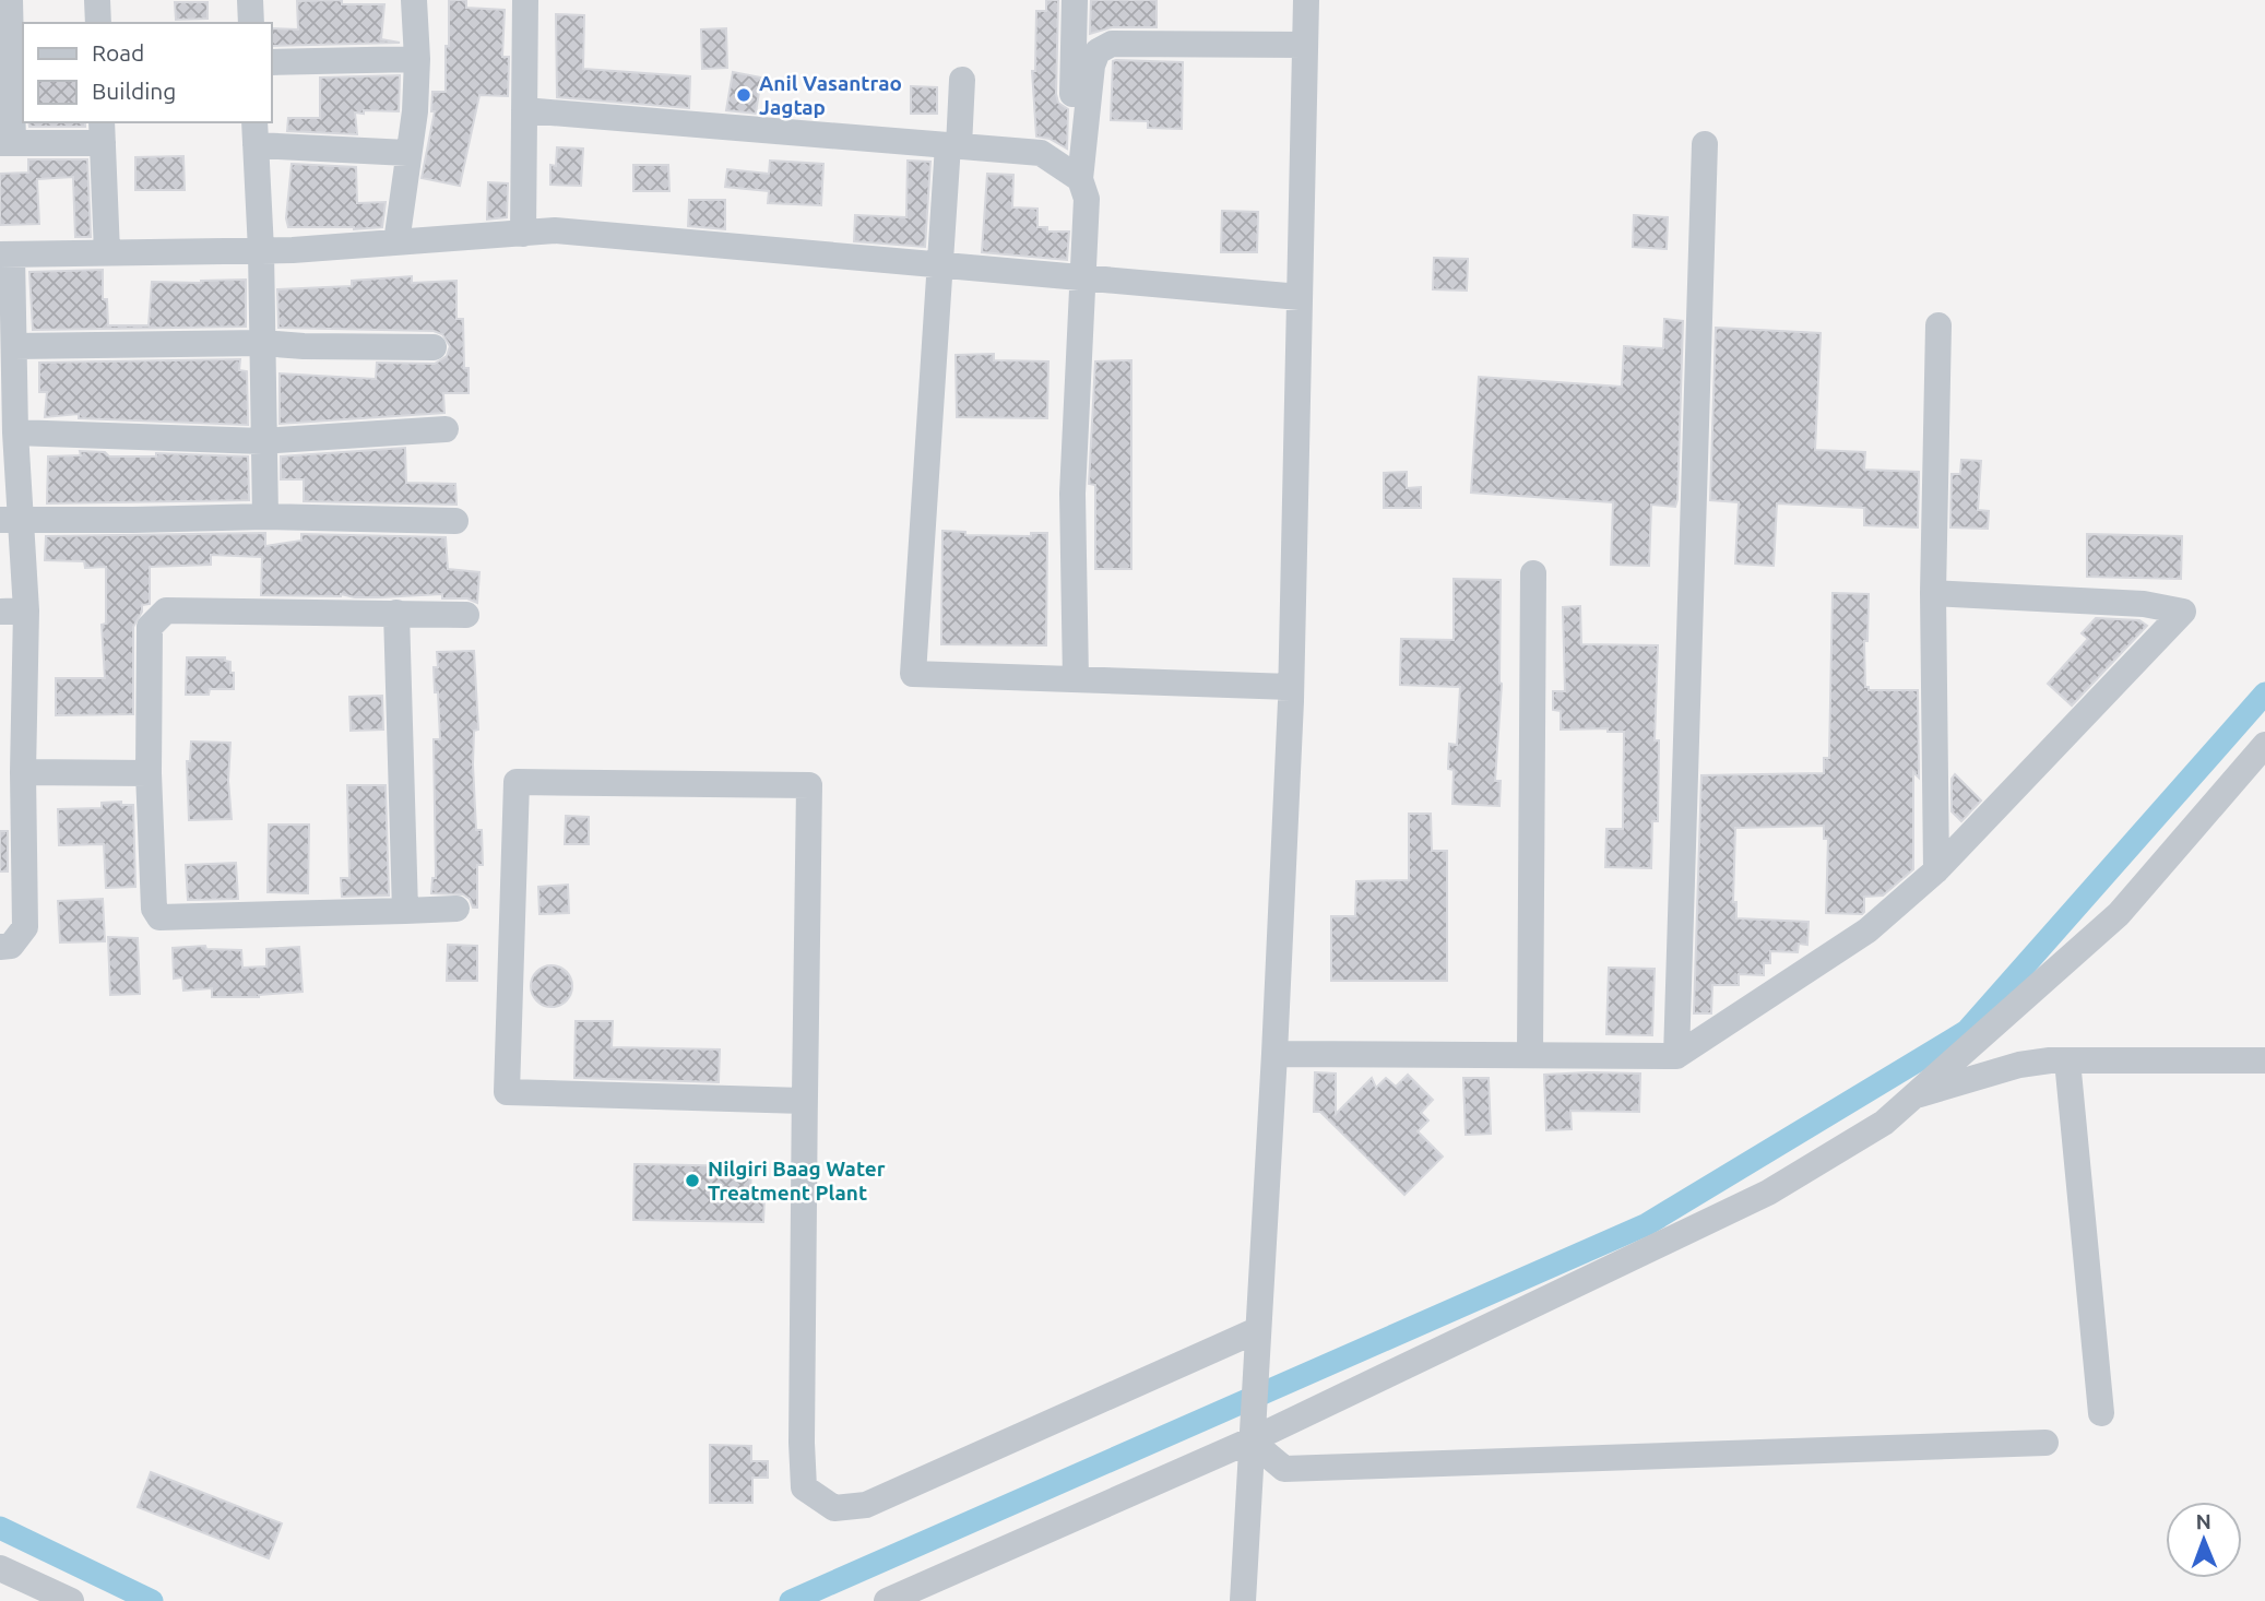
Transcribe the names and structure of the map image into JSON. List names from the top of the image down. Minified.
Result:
{"places":["Anil Vasantrao Jagtap","Nilgiri Baag Water Treatment Plant"],"legend":["Road","Building"],"north":"top"}
